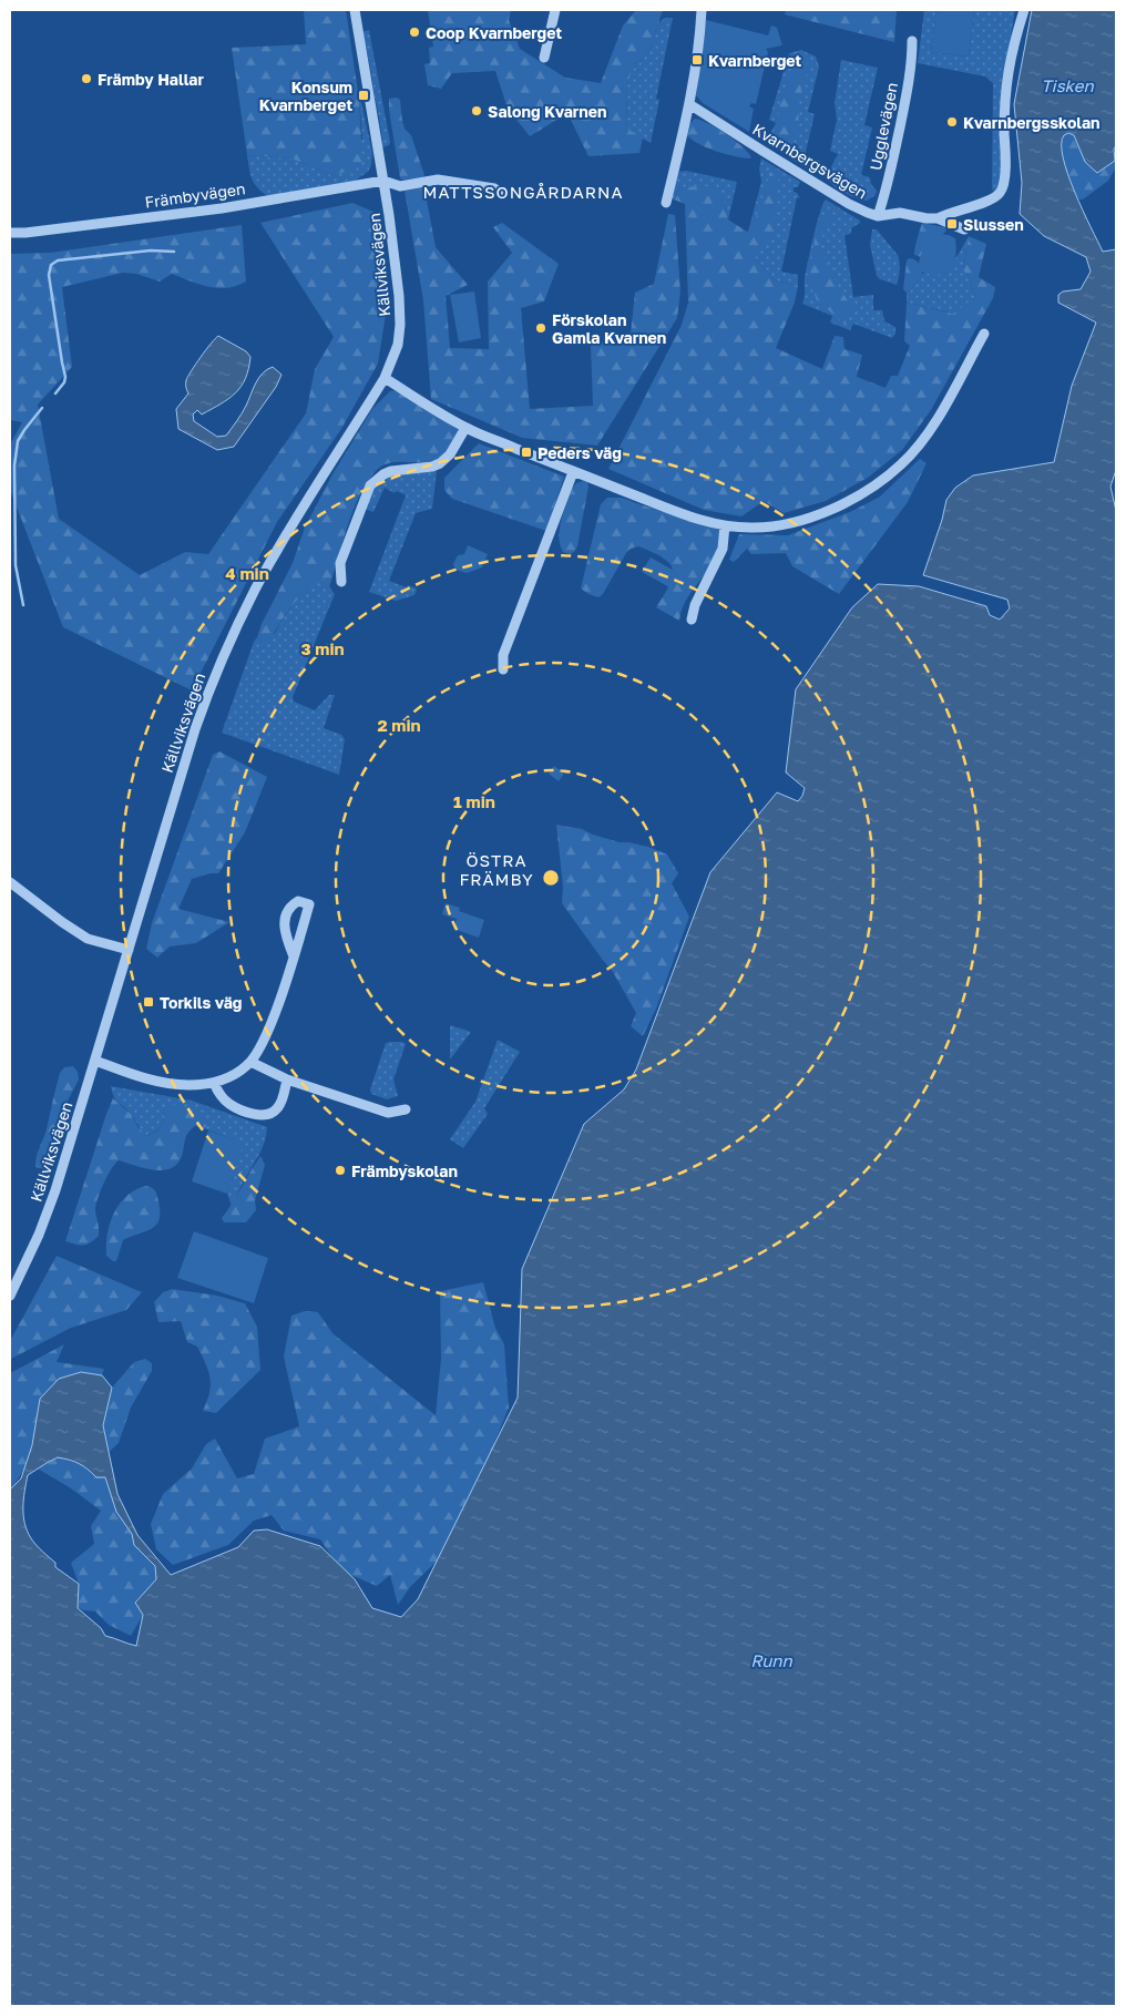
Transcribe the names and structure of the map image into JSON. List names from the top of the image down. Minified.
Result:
{"streets":{"street":["Ugglevägen","Kvarnbergsvägen","Främbyvägen","Källviksvägen"]},"crossings":[["Ugglevägen","Kvarnbergsvägen"],["Främbyvägen","Källviksvägen"]],"districts":["MATTSSONGÅRDARNA","ÖSTRA FRÄMBY"],"water":["Tisken","Runn"],"places":{"other":["Coop Kvarnberget","Främby Hallar","Salong Kvarnen","Kvarnbergsskolan","Förskolan Gamla Kvarnen","Främbyskolan"],"transit":["Kvarnberget","Konsum Kvarnberget","Slussen","Peders väg","Torkils väg"]},"rings":["4 min","3 min","2 min","1 min"]}
